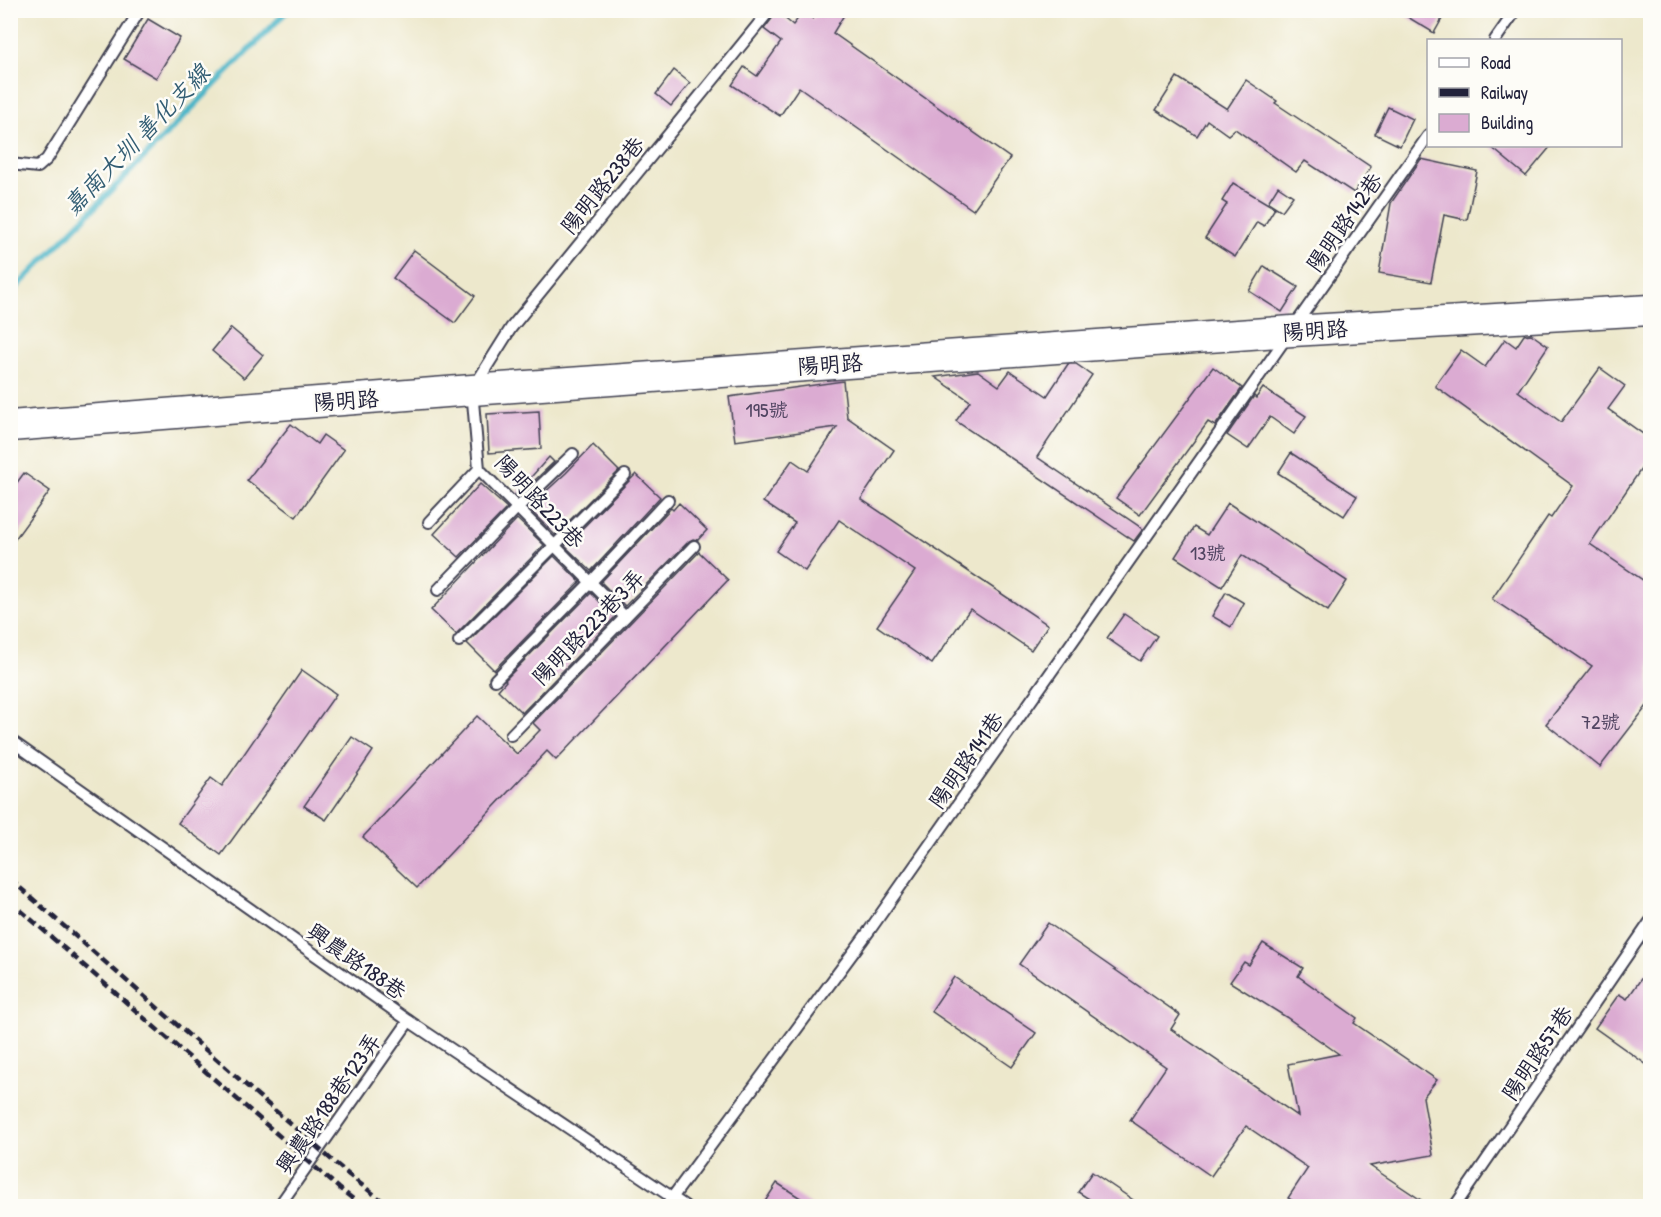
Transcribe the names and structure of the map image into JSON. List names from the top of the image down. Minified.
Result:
{"streets":{"street":["陽明路"],"lane":["陽明路238巷","陽明路142巷","陽明路223巷","陽明路223巷3弄","陽明路141巷","興農路188巷","陽明路57巷","興農路188巷123弄"]},"crossings":[["陽明路238巷","陽明路"],["陽明路238巷","陽明路223巷"],["陽明路142巷","陽明路"],["陽明路142巷","陽明路141巷"],["陽明路","陽明路223巷"],["陽明路","陽明路141巷"],["陽明路223巷","陽明路223巷3弄"],["陽明路141巷","興農路188巷"],["興農路188巷","興農路188巷123弄"]],"water":["嘉南大圳 善化支線"],"house_numbers":["195號","13號","72號"],"legend":["Road","Railway","Building"]}
